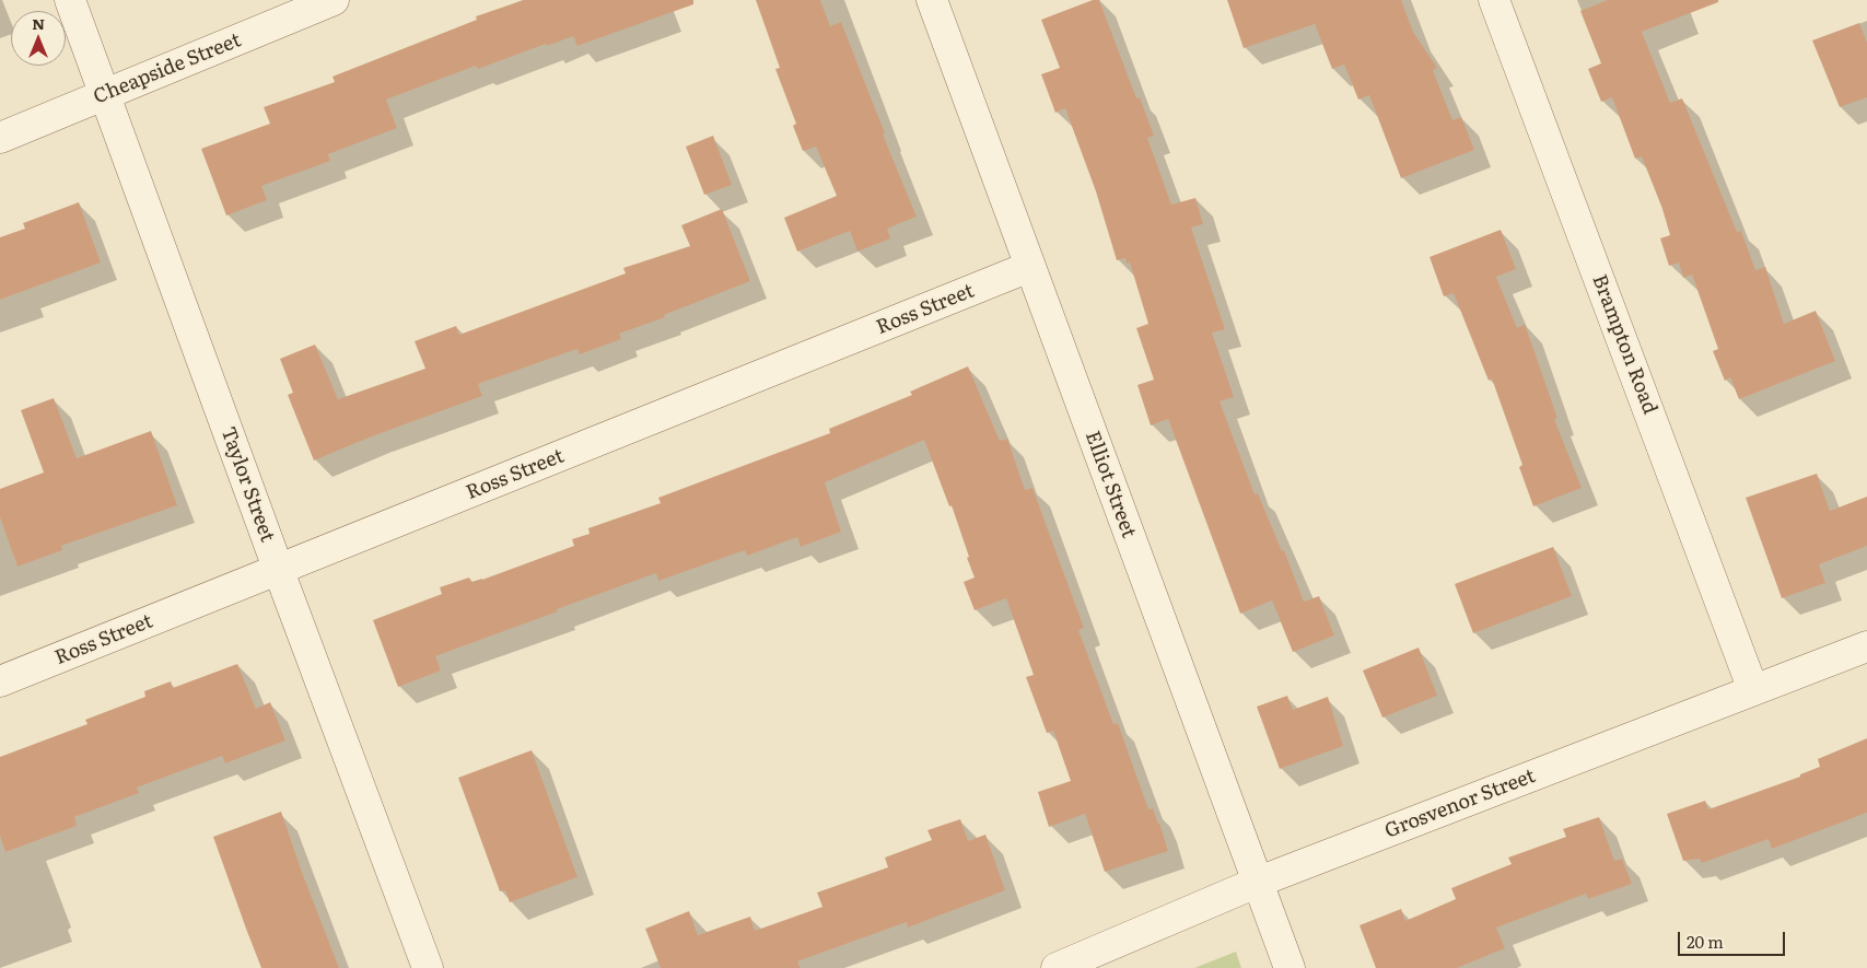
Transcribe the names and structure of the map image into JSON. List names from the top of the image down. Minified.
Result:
{"streets":{"street":["Cheapside Street","Ross Street","Brampton Road","Taylor Street","Elliot Street","Grosvenor Street"]},"crossings":[["Cheapside Street","Taylor Street"],["Ross Street","Taylor Street"],["Ross Street","Elliot Street"],["Brampton Road","Grosvenor Street"],["Elliot Street","Grosvenor Street"]],"scale_bar":"20 m","north":"top"}
